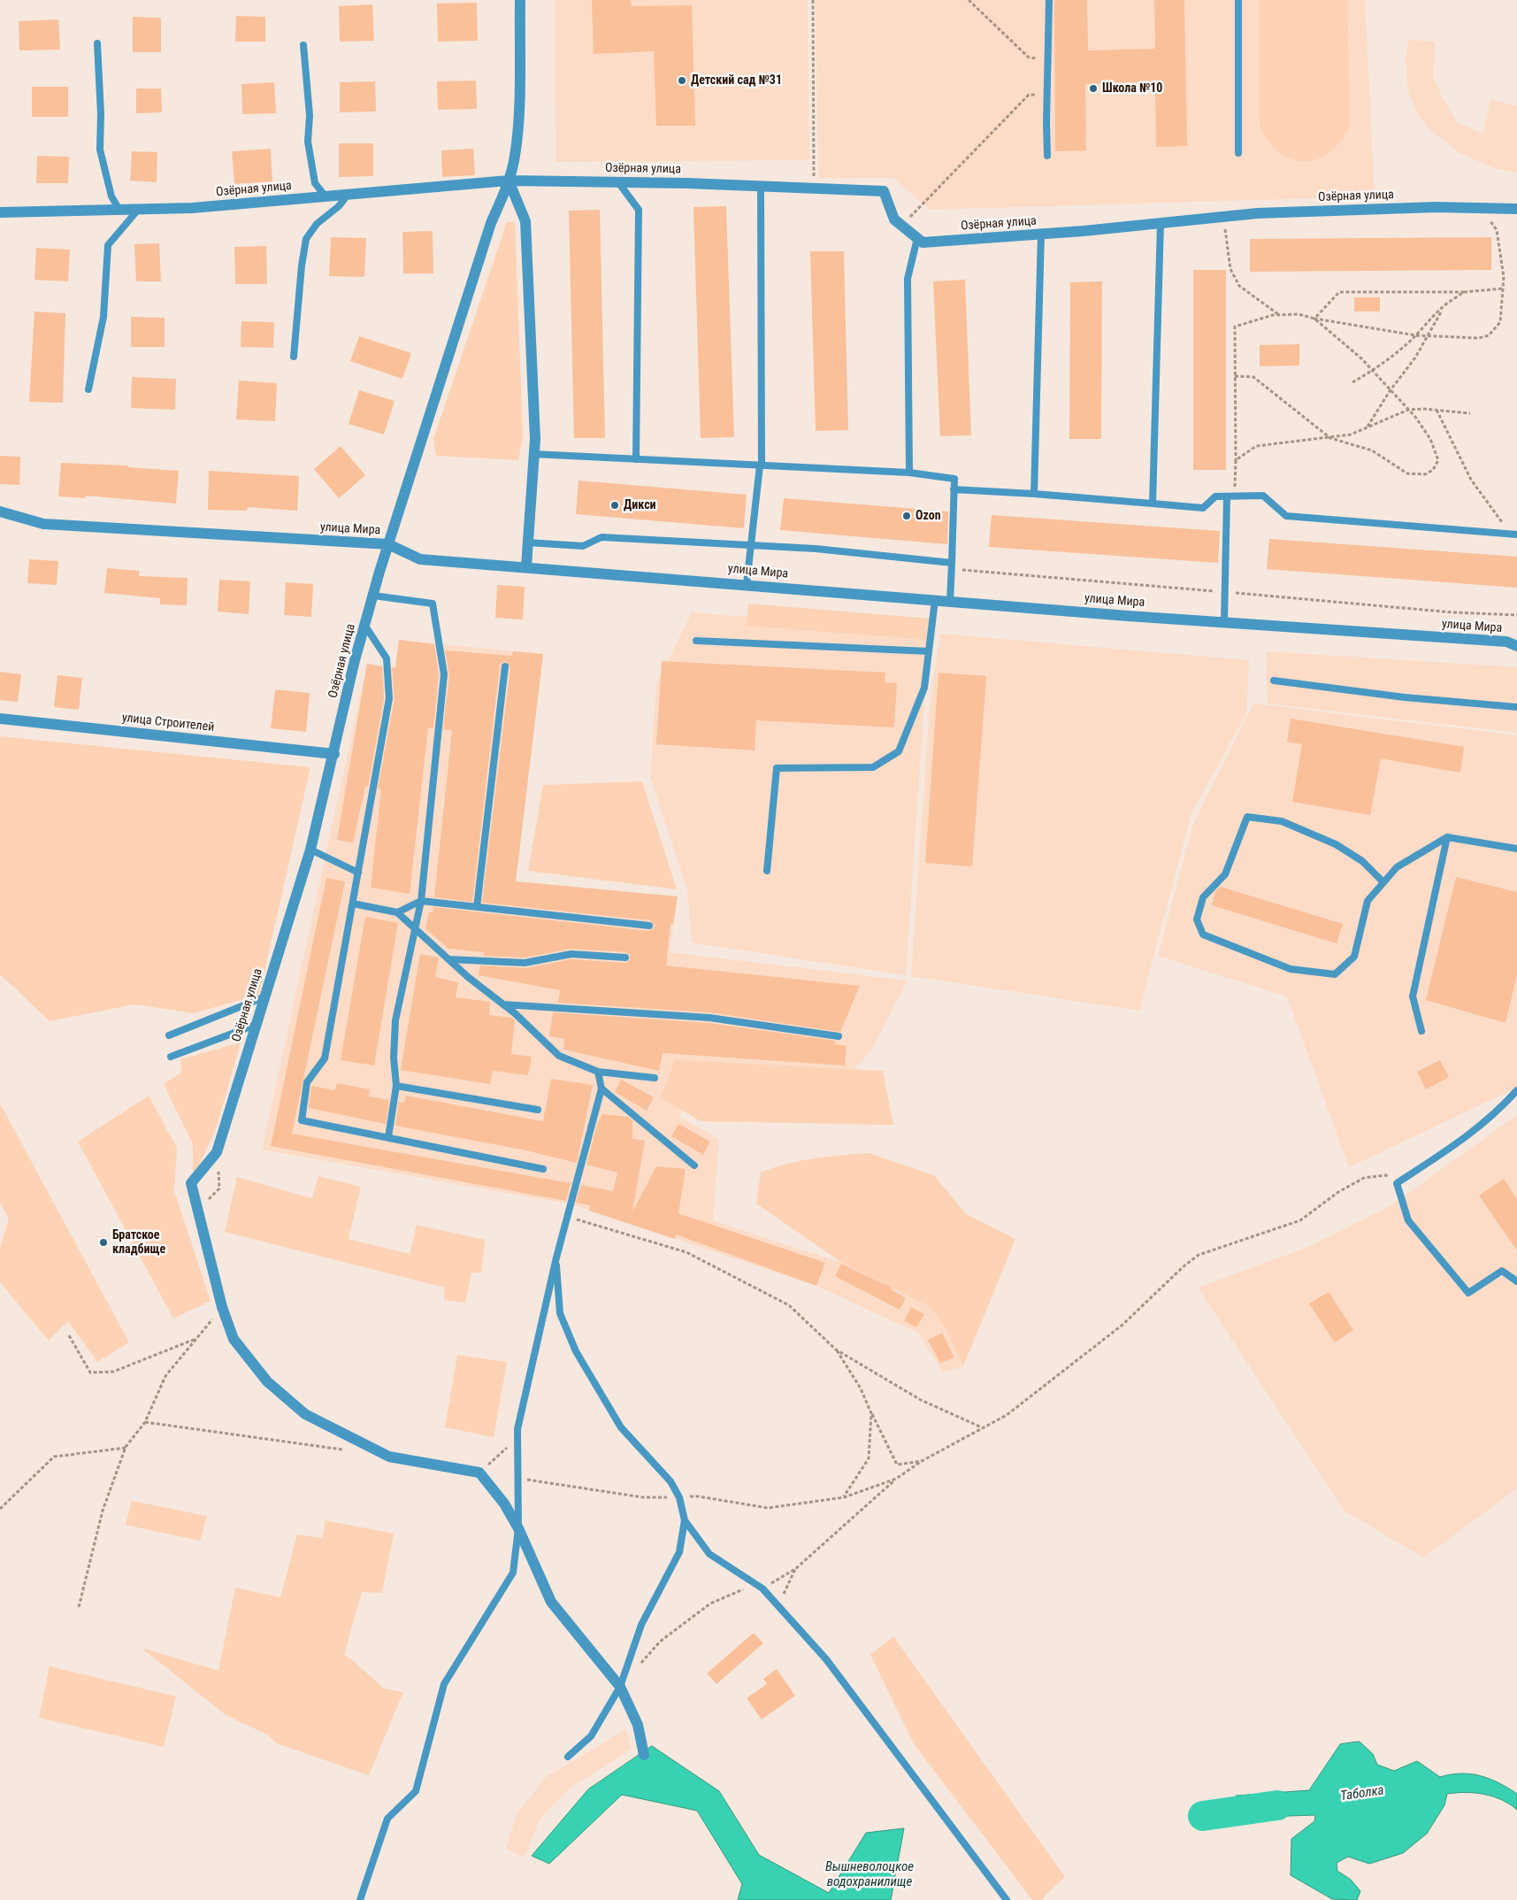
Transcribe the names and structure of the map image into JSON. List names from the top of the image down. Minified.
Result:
{"streets":{"street":["Озёрная улица","улица Мира","улица Строителей"]},"crossings":[["Озёрная улица","улица Мира"],["Озёрная улица","улица Строителей"]],"water":["Таболка","Вышневолоцкое водохранилище"],"places":["Детский сад №31","Школа №10","Дикси","Ozon","Братское кладбище"]}
